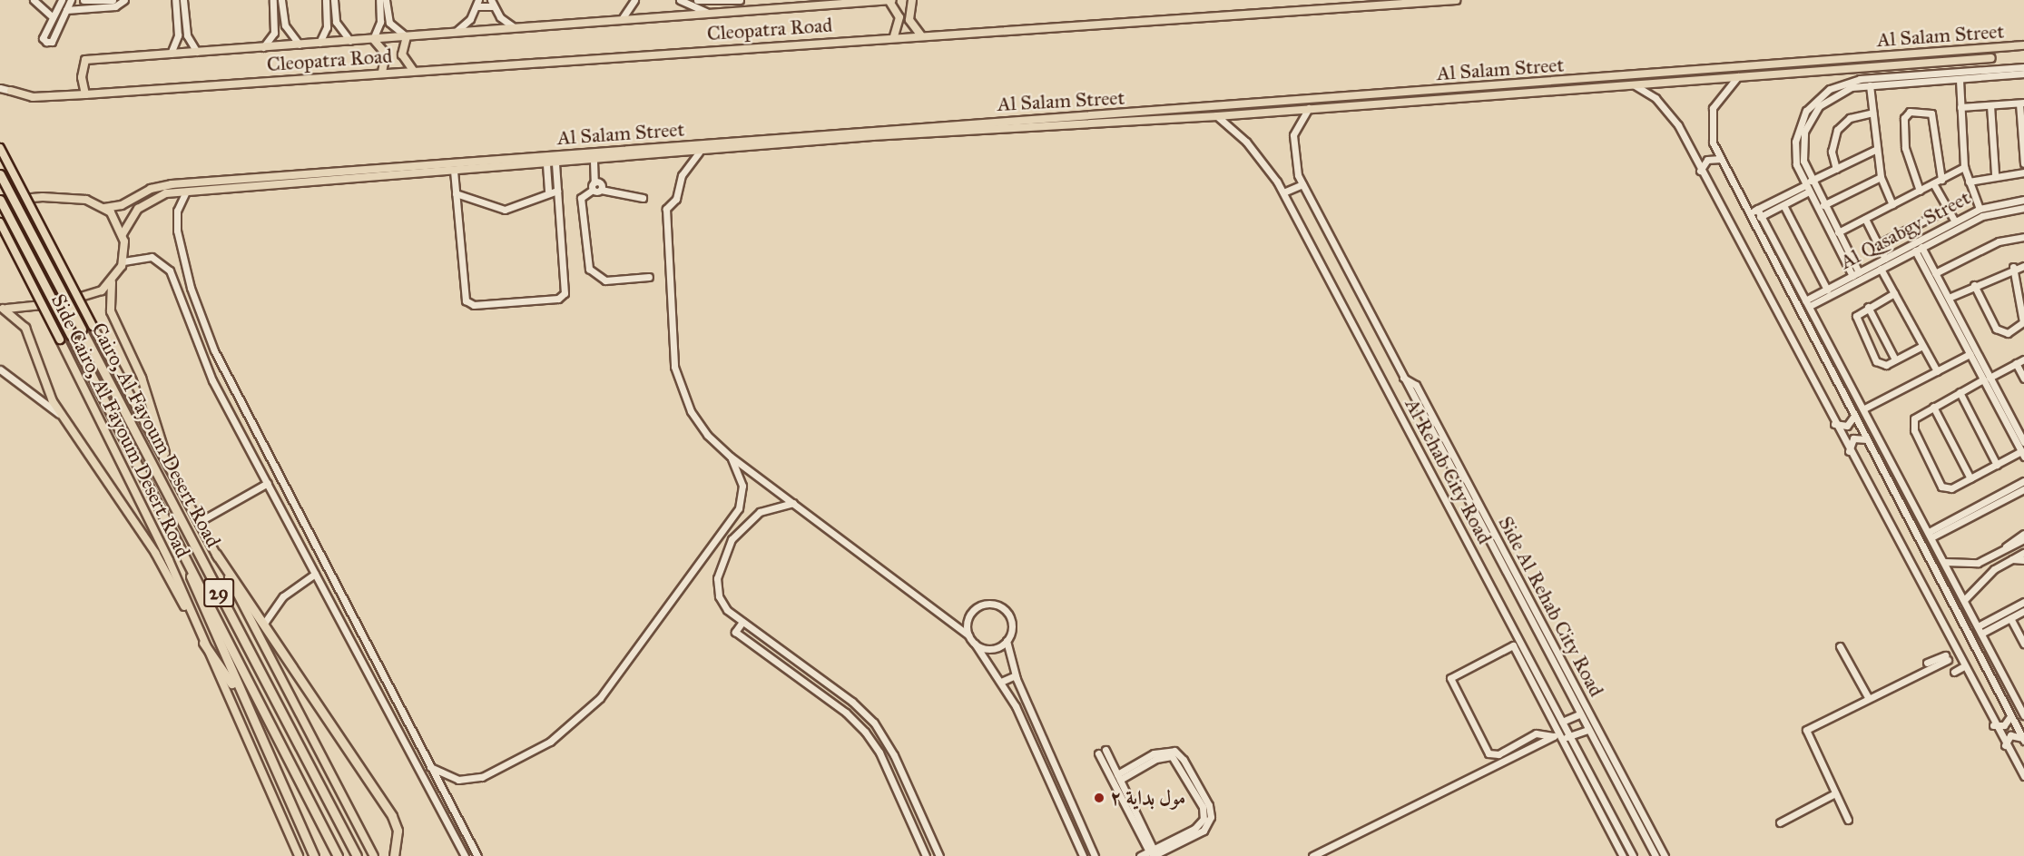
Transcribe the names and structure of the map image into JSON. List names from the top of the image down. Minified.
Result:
{"streets":{"highway":["Cairo, Al Fayoum Desert Road","29"],"main road":["Cleopatra Road","Al Salam Street","Side Cairo, Al Fayoum Desert Road"],"street":["Al Qasabgy Street","Al Rehab City Road","Side Al Rehab City Road"]},"crossings":[["Al Salam Street","Al Rehab City Road"],["Al Rehab City Road","Side Al Rehab City Road"]],"places":["مول بداية ۲"]}
